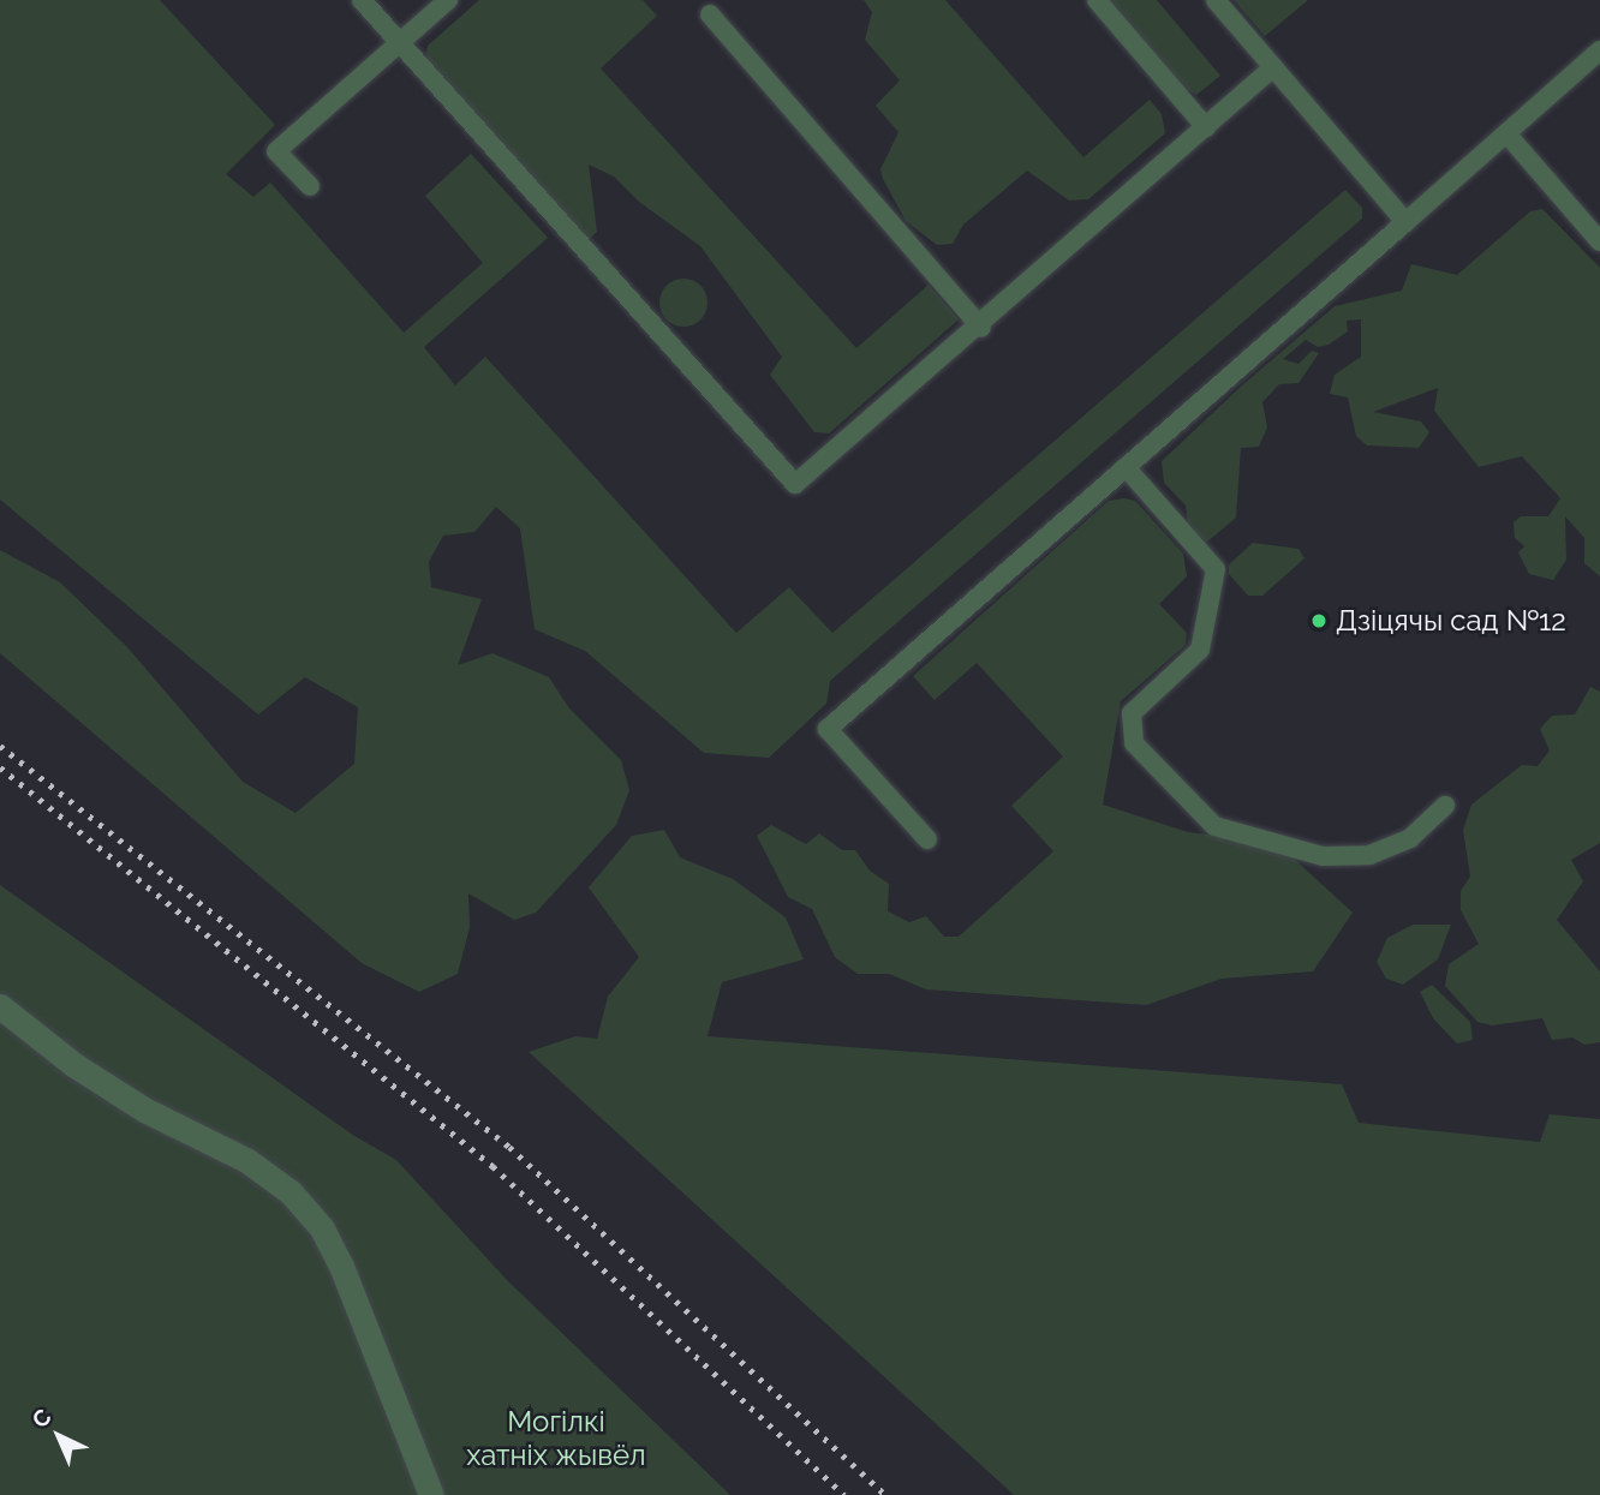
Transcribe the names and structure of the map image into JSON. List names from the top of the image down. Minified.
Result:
{"parks":["Могілкі хатніх жывёл"],"places":["Дзіцячы сад №12"],"north":"top left"}
